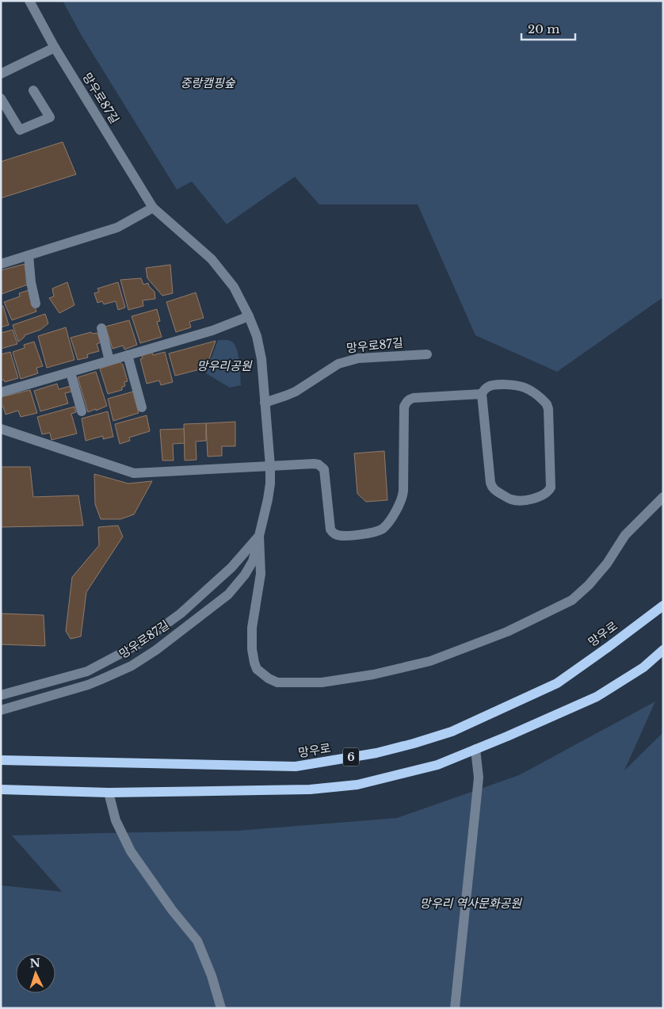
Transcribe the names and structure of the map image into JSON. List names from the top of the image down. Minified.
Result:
{"streets":{"main road":["망우로","6"],"street":["망우로87길"]},"parks":["중랑캠핑숲","망우리공원","망우리 역사문화공원"],"scale_bar":"20 m","north":"top"}
